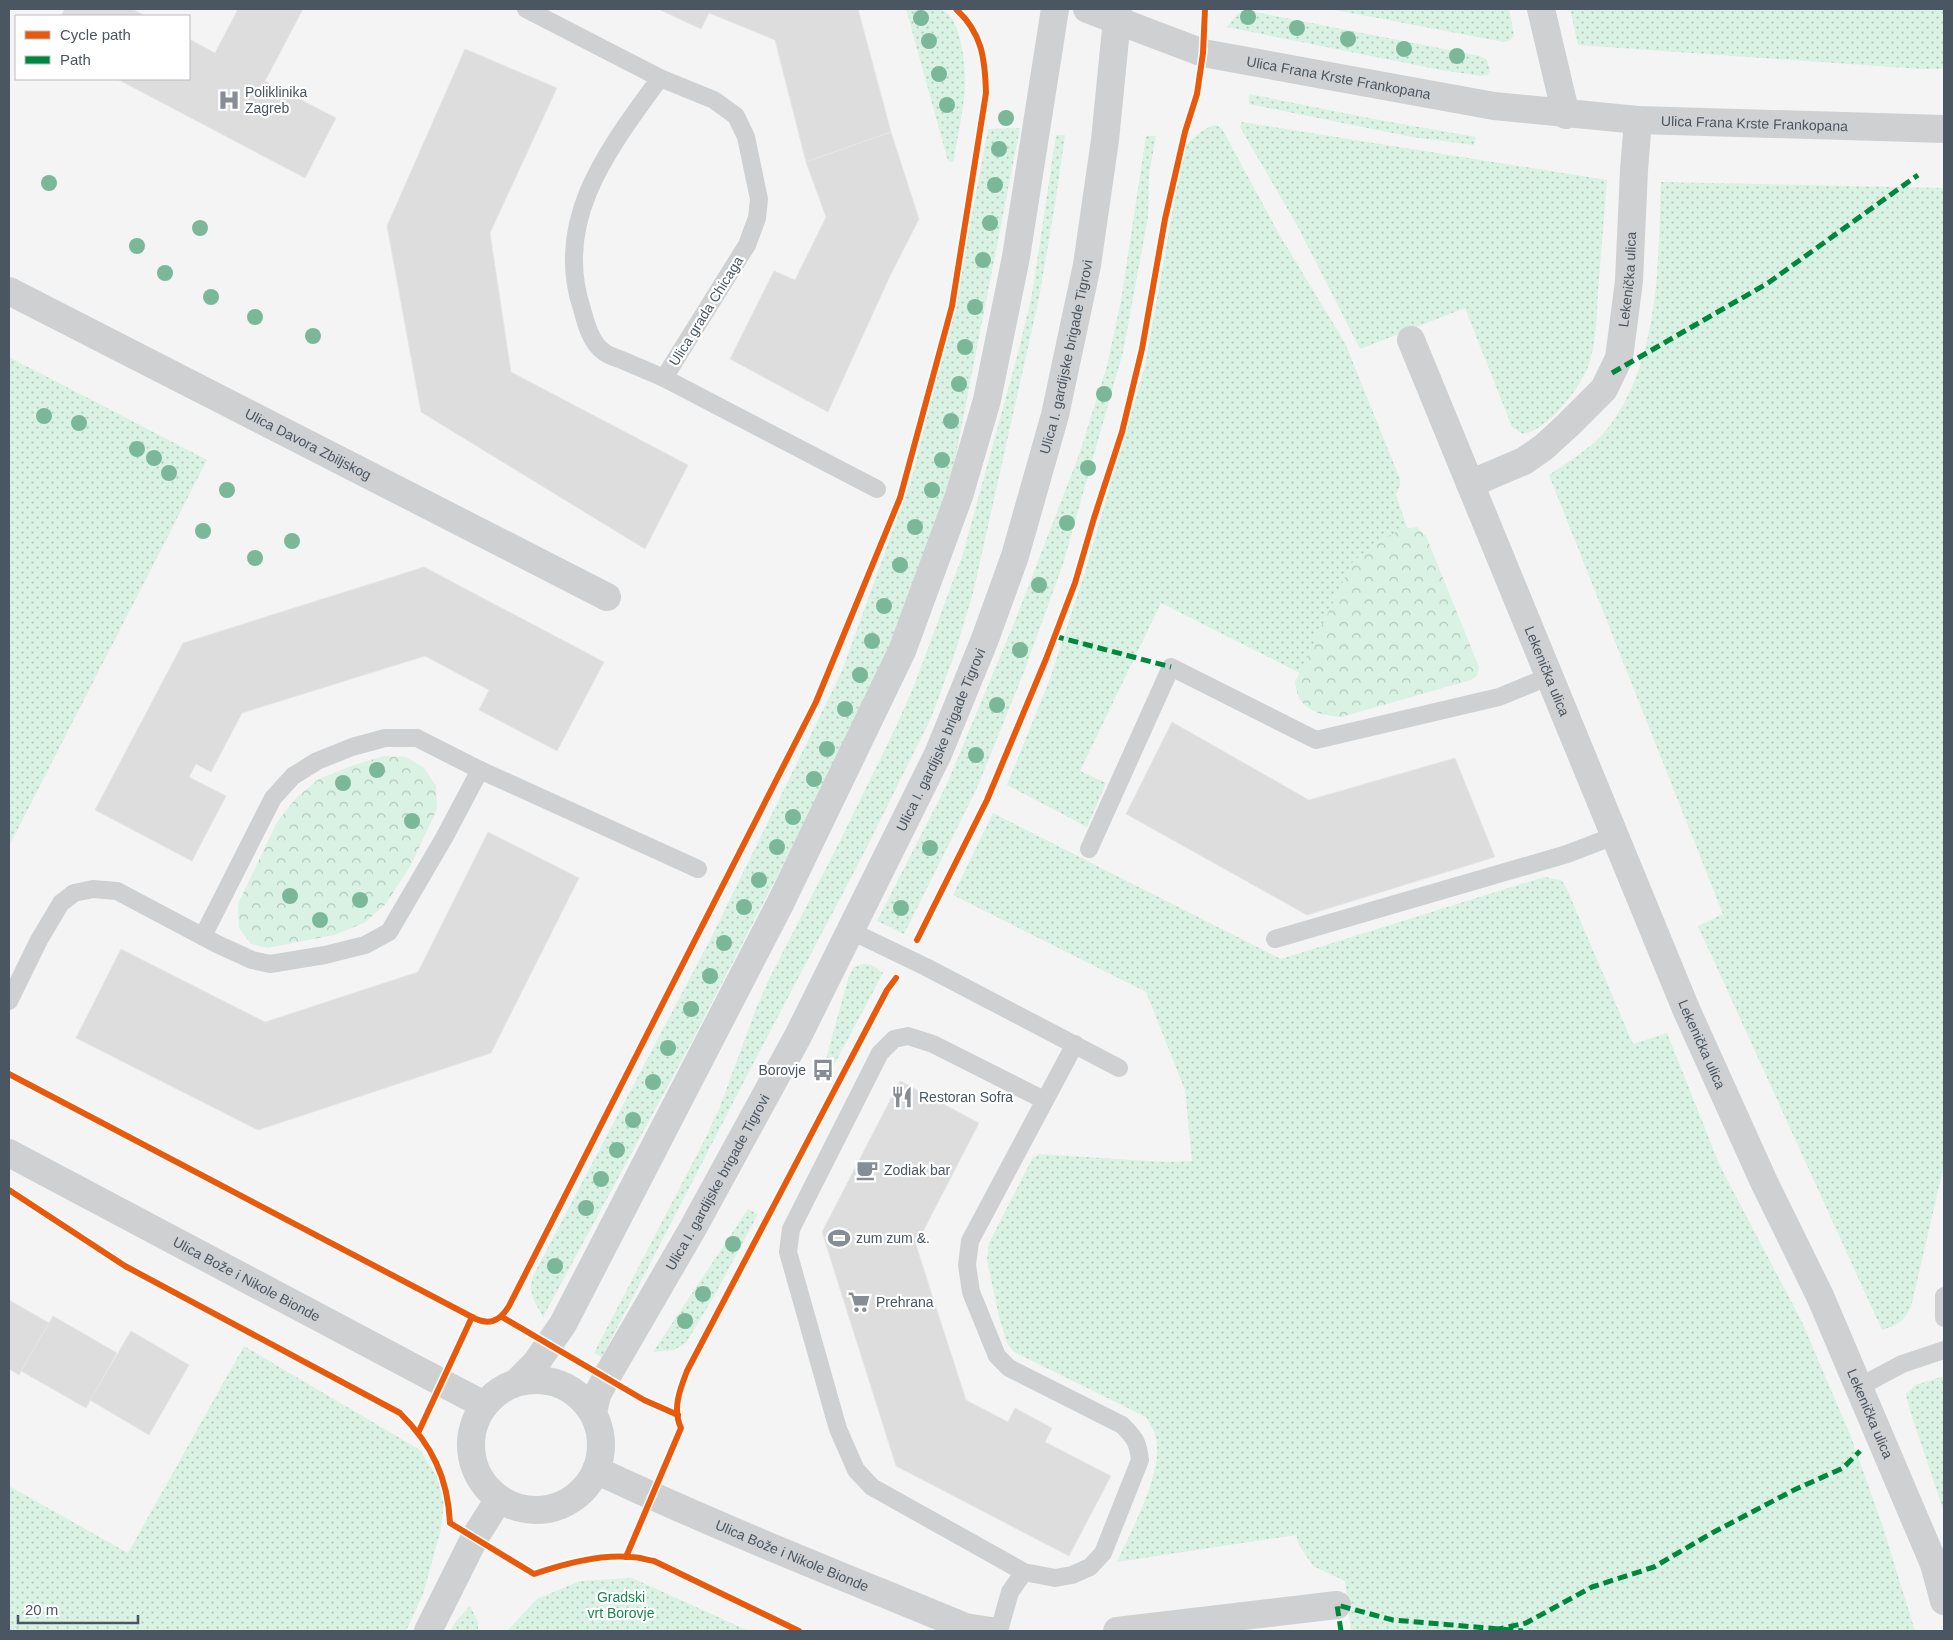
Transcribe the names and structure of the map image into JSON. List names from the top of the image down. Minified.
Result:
{"streets":{"street":["Ulica Frana Krste Frankopana","Lekenička ulica","Ulica I. gardijske brigade Tigrovi","Ulica Davora Zbiljskog","Ulica Bože i Nikole Bionde"],"lane":["Ulica grada Chicaga"]},"crossings":[["Ulica Frana Krste Frankopana","Lekenička ulica"],["Ulica Frana Krste Frankopana","Ulica I. gardijske brigade Tigrovi"],["Ulica I. gardijske brigade Tigrovi","Ulica Bože i Nikole Bionde"]],"parks":["Gradski vrt Borovje"],"places":{"hospital":["Poliklinika Zagreb"],"bus stop":["Borovje"],"restaurant":["Restoran Sofra"],"cafe":["Zodiak bar"],"sports":["zum zum &."],"supermarket":["Prehrana"]},"legend":["Cycle path","Path"],"scale_bar":"20 m"}
